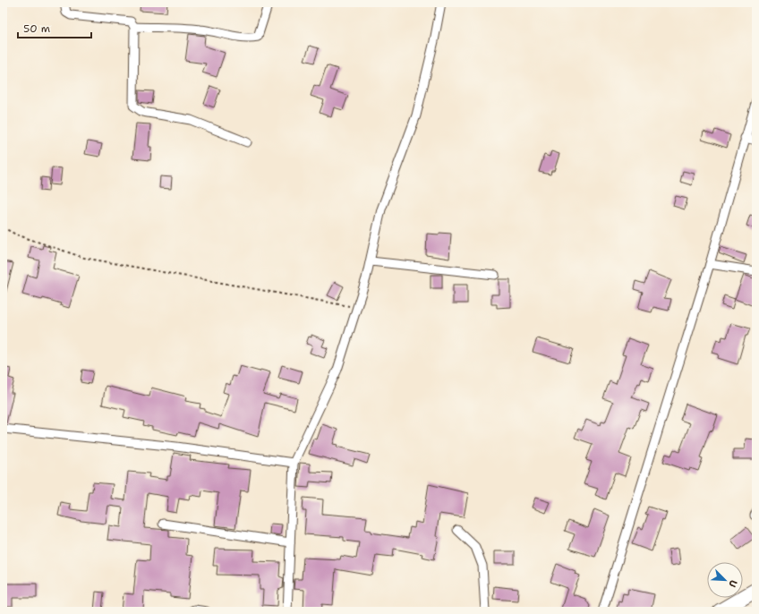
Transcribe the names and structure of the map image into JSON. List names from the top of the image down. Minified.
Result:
{"scale_bar":"50 m","north":"bottom right"}
